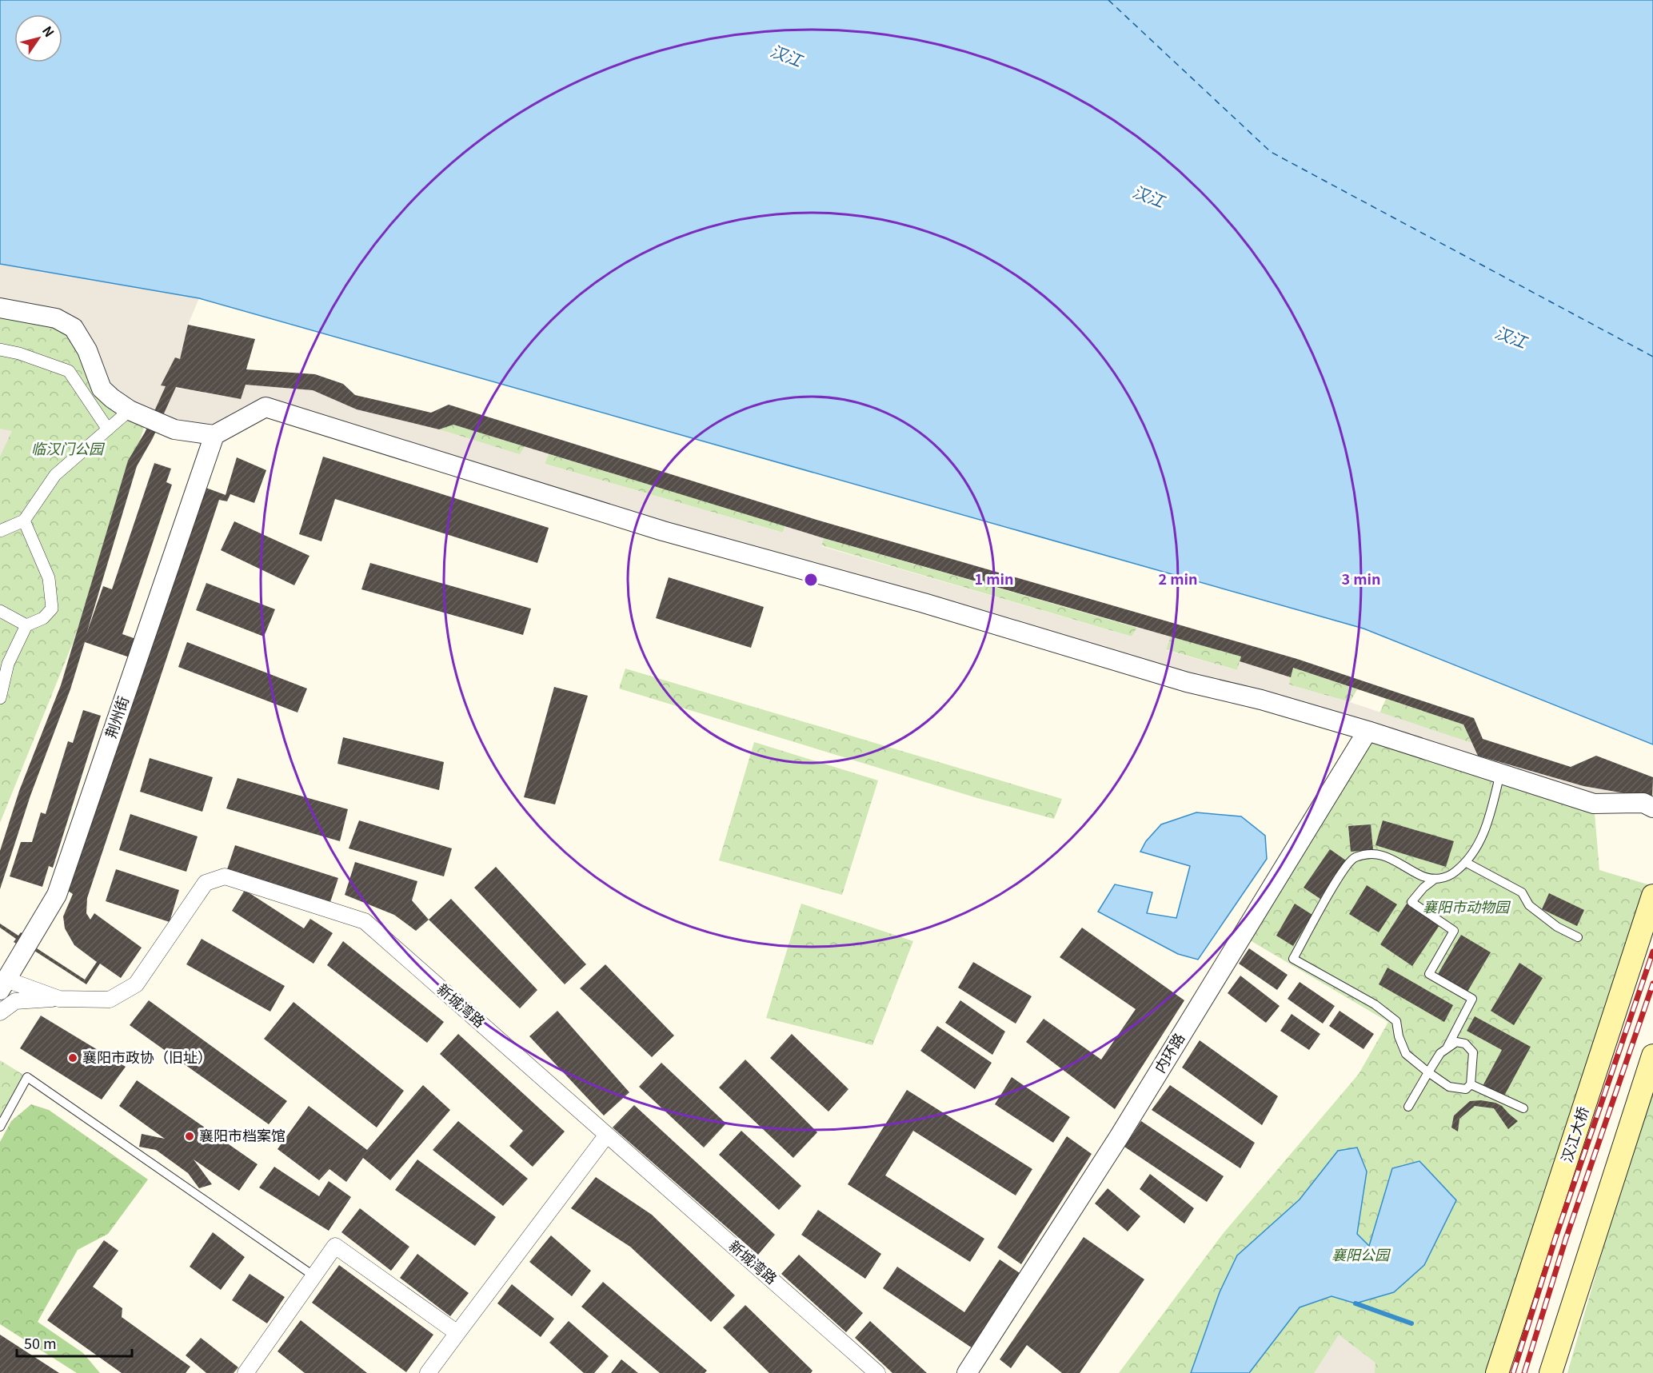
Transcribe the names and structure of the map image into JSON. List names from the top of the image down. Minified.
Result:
{"streets":{"main road":["汉江大桥"],"street":["荆州街","新城湾路","内环路"]},"crossings":[["荆州街","新城湾路"]],"water":["汉江"],"parks":["临汉门公园","襄阳市动物园","襄阳公园"],"places":["襄阳市政协（旧址）","襄阳市档案馆"],"scale_bar":"50 m","north":"top right","rings":["1 min","2 min","3 min"]}
